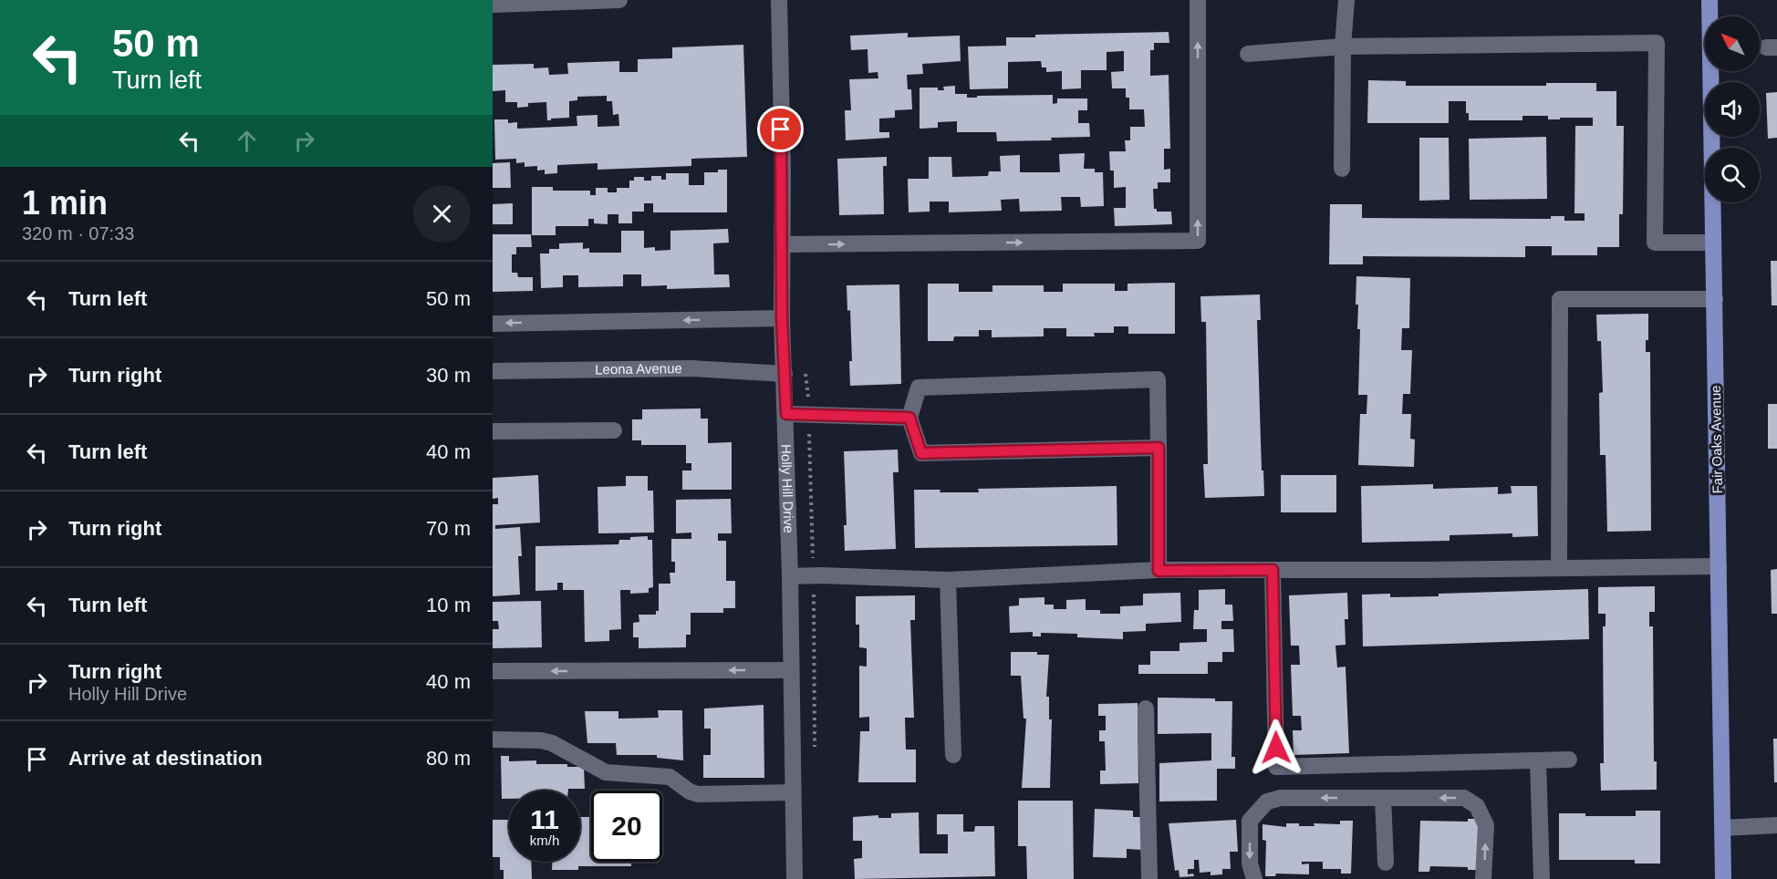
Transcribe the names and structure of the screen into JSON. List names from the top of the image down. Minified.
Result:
{"streets":{"main road":["Fair Oaks Avenue"],"street":["Leona Avenue","Holly Hill Drive"]},"crossings":[["Leona Avenue","Holly Hill Drive"]],"north":"top left","page":{"turn":["50 m","Turn left"],"heading":["1 min","320 m · 07:33"],"list":[{"name":"Turn left","value":"50 m"},{"name":"Turn right","value":"30 m"},{"name":"Turn left","value":"40 m"},{"name":"Turn right","value":"70 m"},{"name":"Turn left","value":"10 m"},{"name":"Turn right","note":"Holly Hill Drive","value":"40 m"},{"name":"Arrive at destination","value":"80 m"}],"speed":"11 km/h","limit":"20"}}
